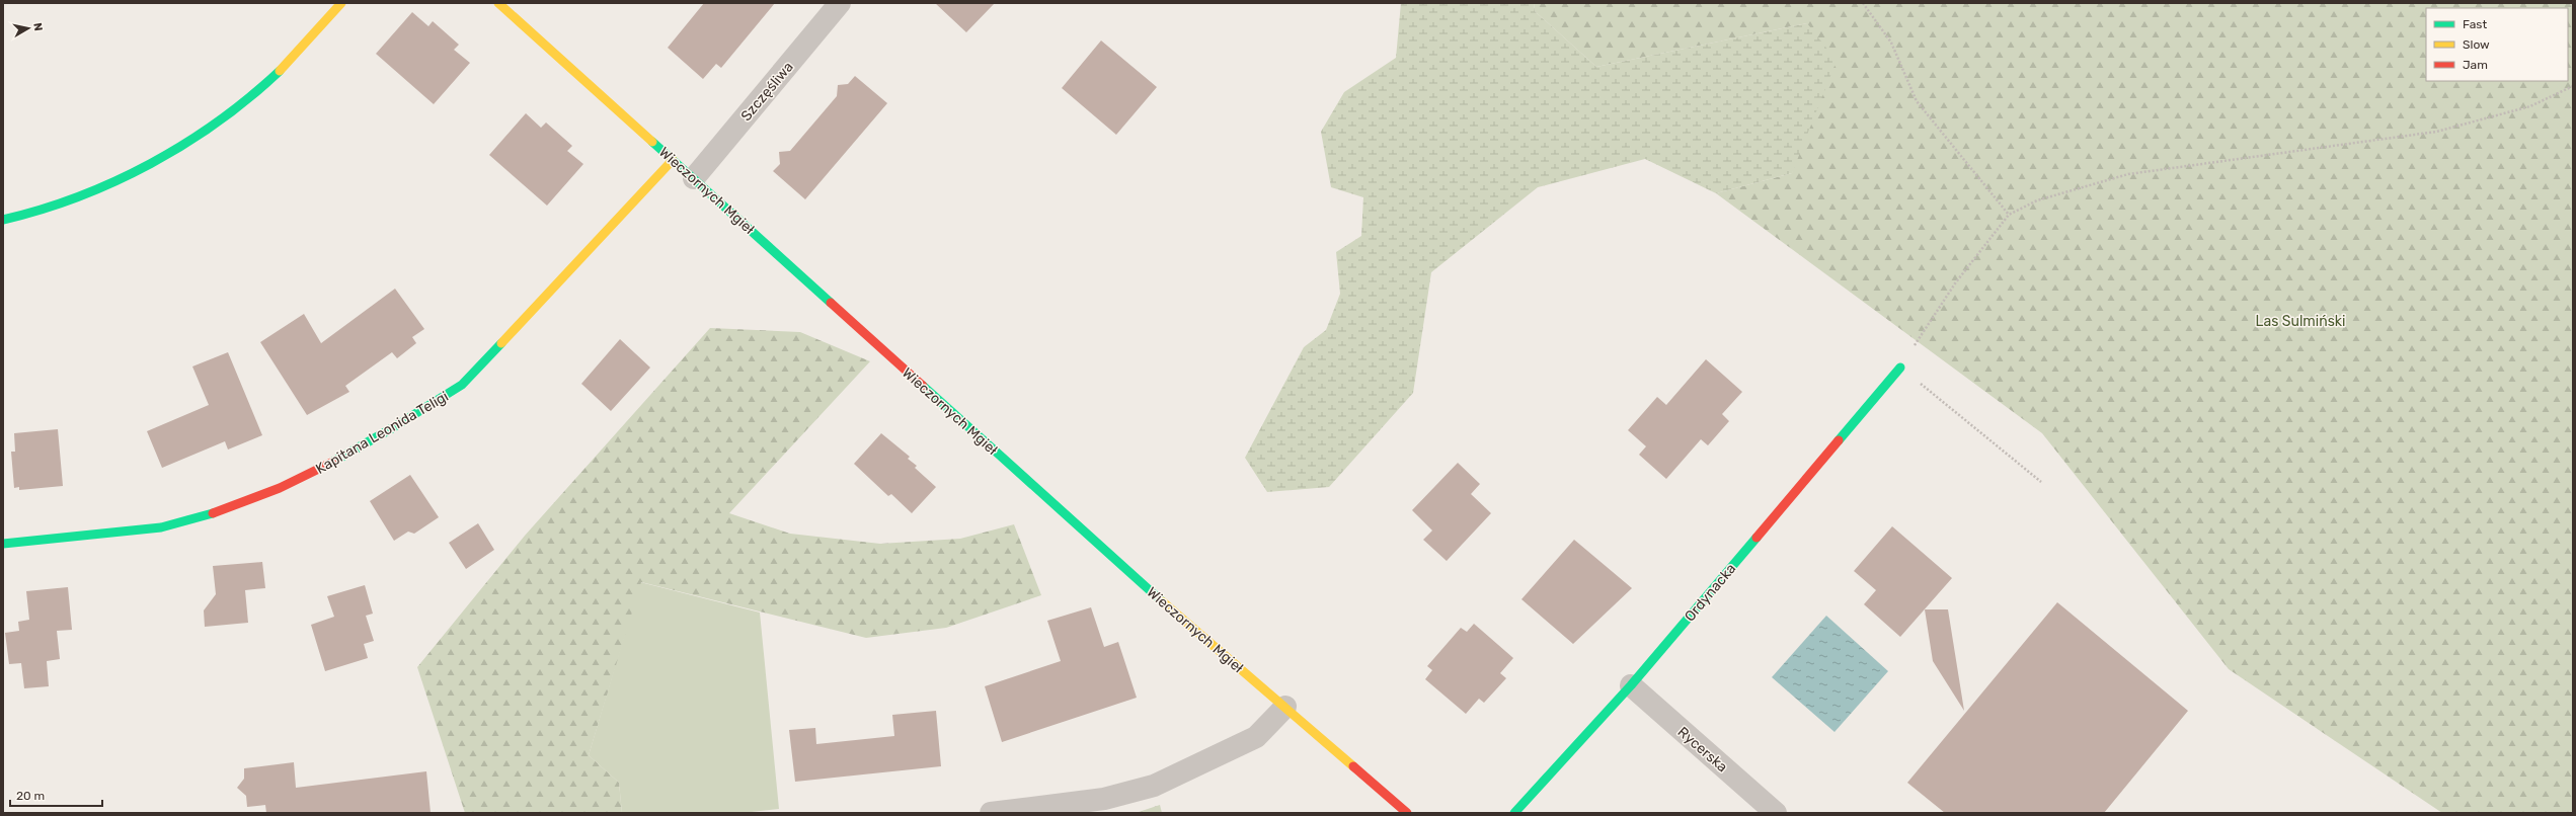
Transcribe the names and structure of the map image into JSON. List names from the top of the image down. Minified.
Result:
{"streets":{"street":["Szczęśliwa","Wieczornych Mgieł","Kapitana Leonida Teligi","Ordynacka","Rycerska"]},"crossings":[["Szczęśliwa","Wieczornych Mgieł"],["Wieczornych Mgieł","Kapitana Leonida Teligi"],["Ordynacka","Rycerska"]],"parks":["Las Sulmiński"],"legend":["Fast","Slow","Jam"],"scale_bar":"20 m","north":"right"}
